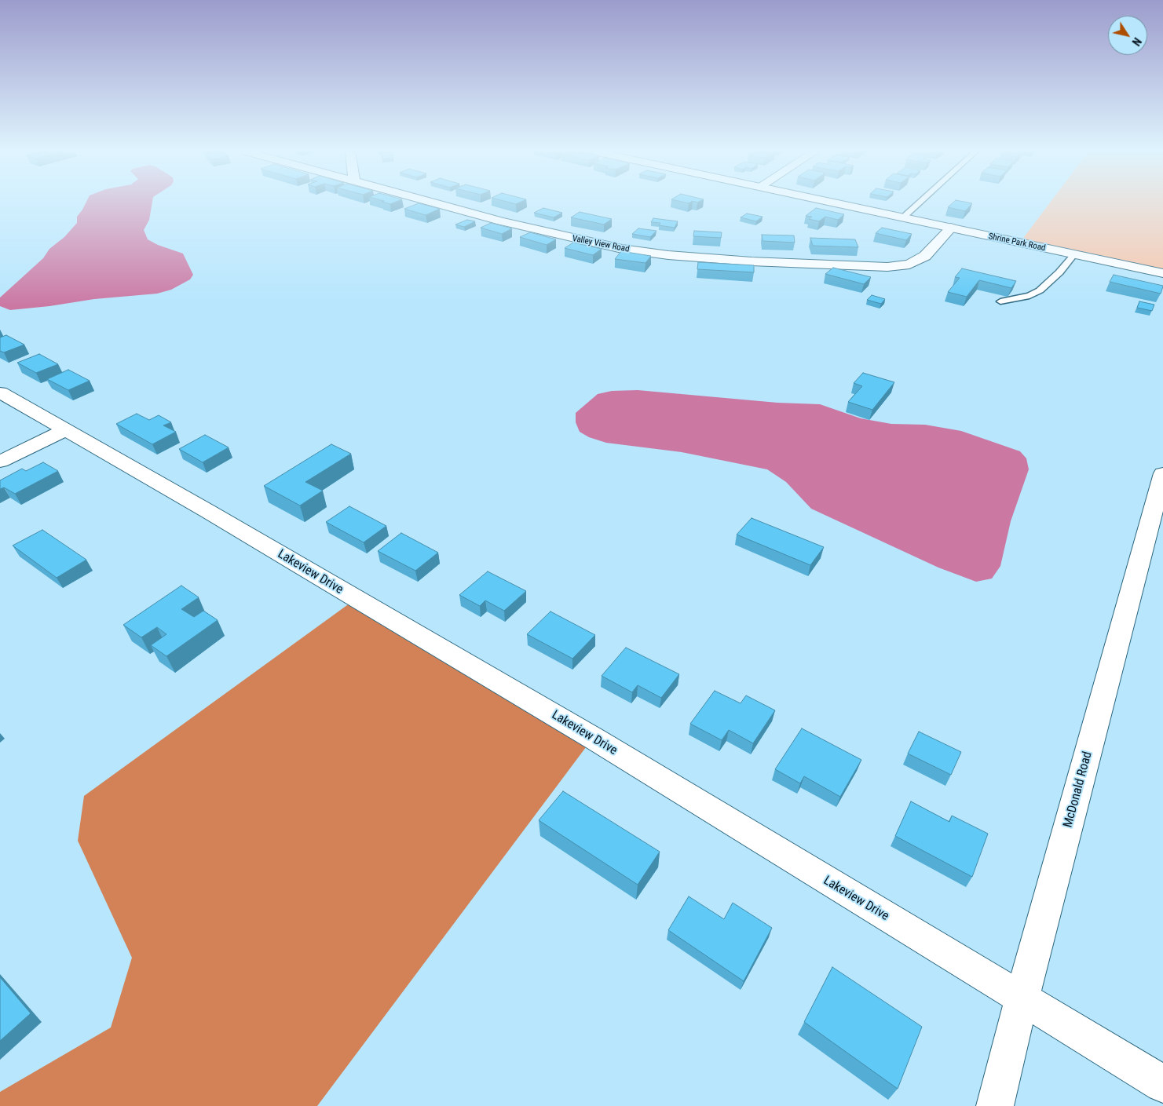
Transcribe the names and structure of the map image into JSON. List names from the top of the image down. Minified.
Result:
{"streets":{"street":["Shrine Park Road","Valley View Road","Lakeview Drive","McDonald Road"]},"crossings":[["Shrine Park Road","Valley View Road"],["Lakeview Drive","McDonald Road"]],"north":"bottom right"}
